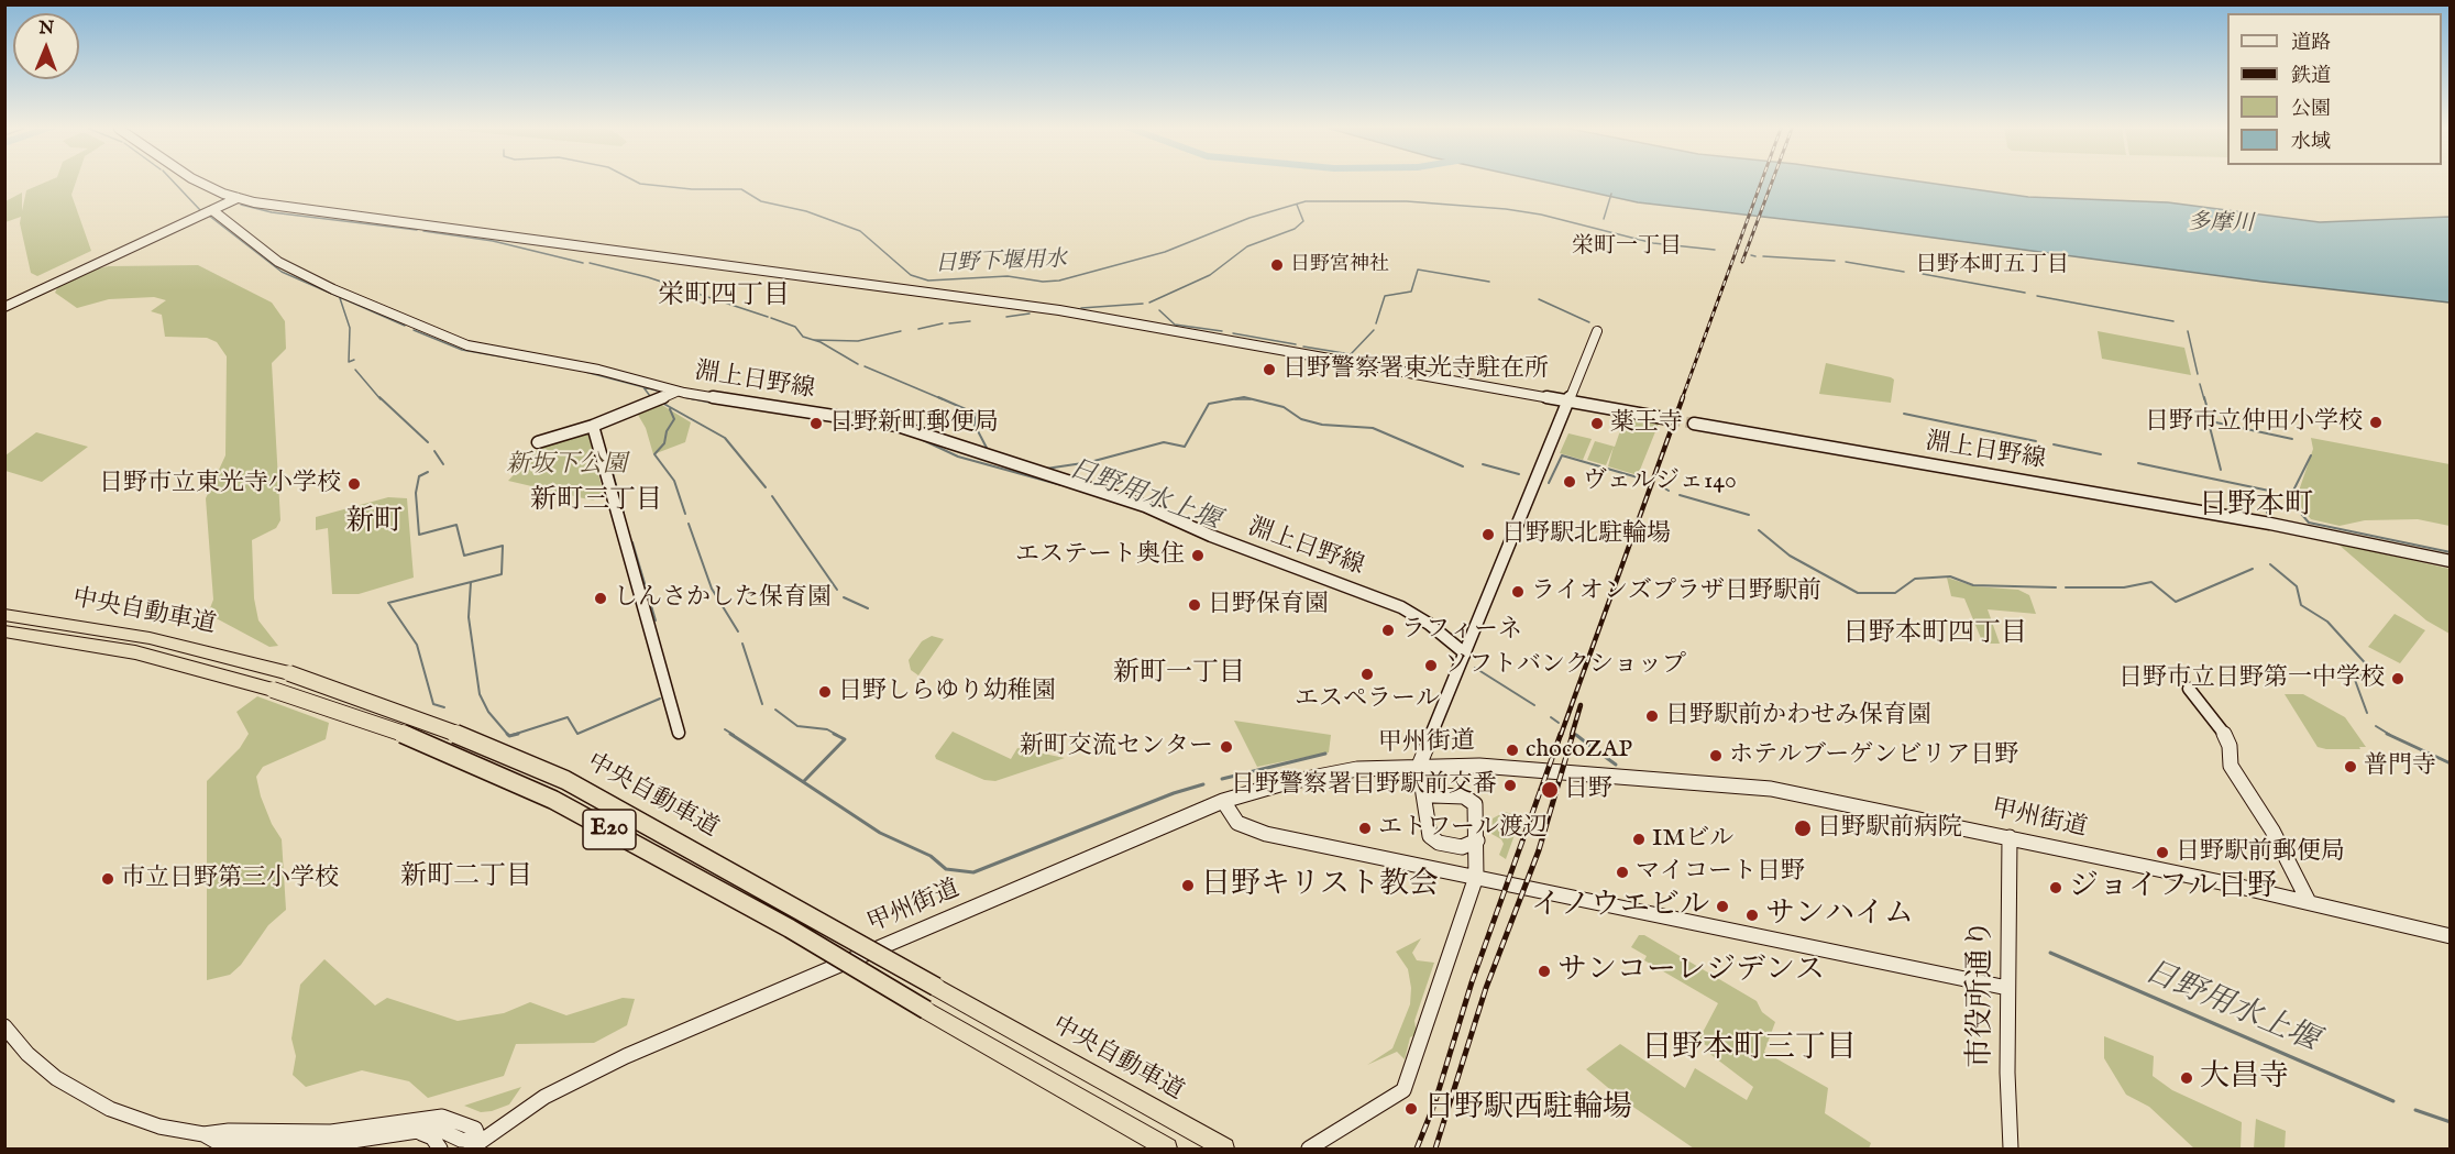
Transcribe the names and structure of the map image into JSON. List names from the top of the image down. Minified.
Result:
{"streets":{"highway":["中央自動車道","E20"],"main road":["淵上日野線","甲州街道","市役所通り"]},"crossings":[["甲州街道","市役所通り"]],"districts":["栄町一丁目","日野本町五丁目","栄町四丁目","新町三丁目","日野本町","新町","日野本町四丁目","新町一丁目","新町二丁目","日野本町三丁目"],"water":["多摩川","日野下堰用水","日野用水上堰"],"parks":["新坂下公園"],"places":["日野宮神社","日野警察署東光寺駐在所","日野市立仲田小学校","日野新町郵便局","薬王寺","ヴェルジェ140","日野市立東光寺小学校","日野駅北駐輪場","エステート奥住","ライオンズプラザ日野駅前","しんさかした保育園","日野保育園","ラフィーネ","ソフトバンクショップ","エスペラール","日野市立日野第一中学校","日野しらゆり幼稚園","日野駅前かわせみ保育園","新町交流センター","chocoZAP","ホテルブーゲンビリア日野","普門寺","日野警察署日野駅前交番","日野","エトワール渡辺","日野駅前病院","IMビル","日野駅前郵便局","マイコート日野","市立日野第三小学校","日野キリスト教会","ジョイフル日野","イノウエビル","サンハイム","サンコーレジデンス","大昌寺","日野駅西駐輪場"],"legend":["道路","鉄道","公園","水域"],"north":"top"}
